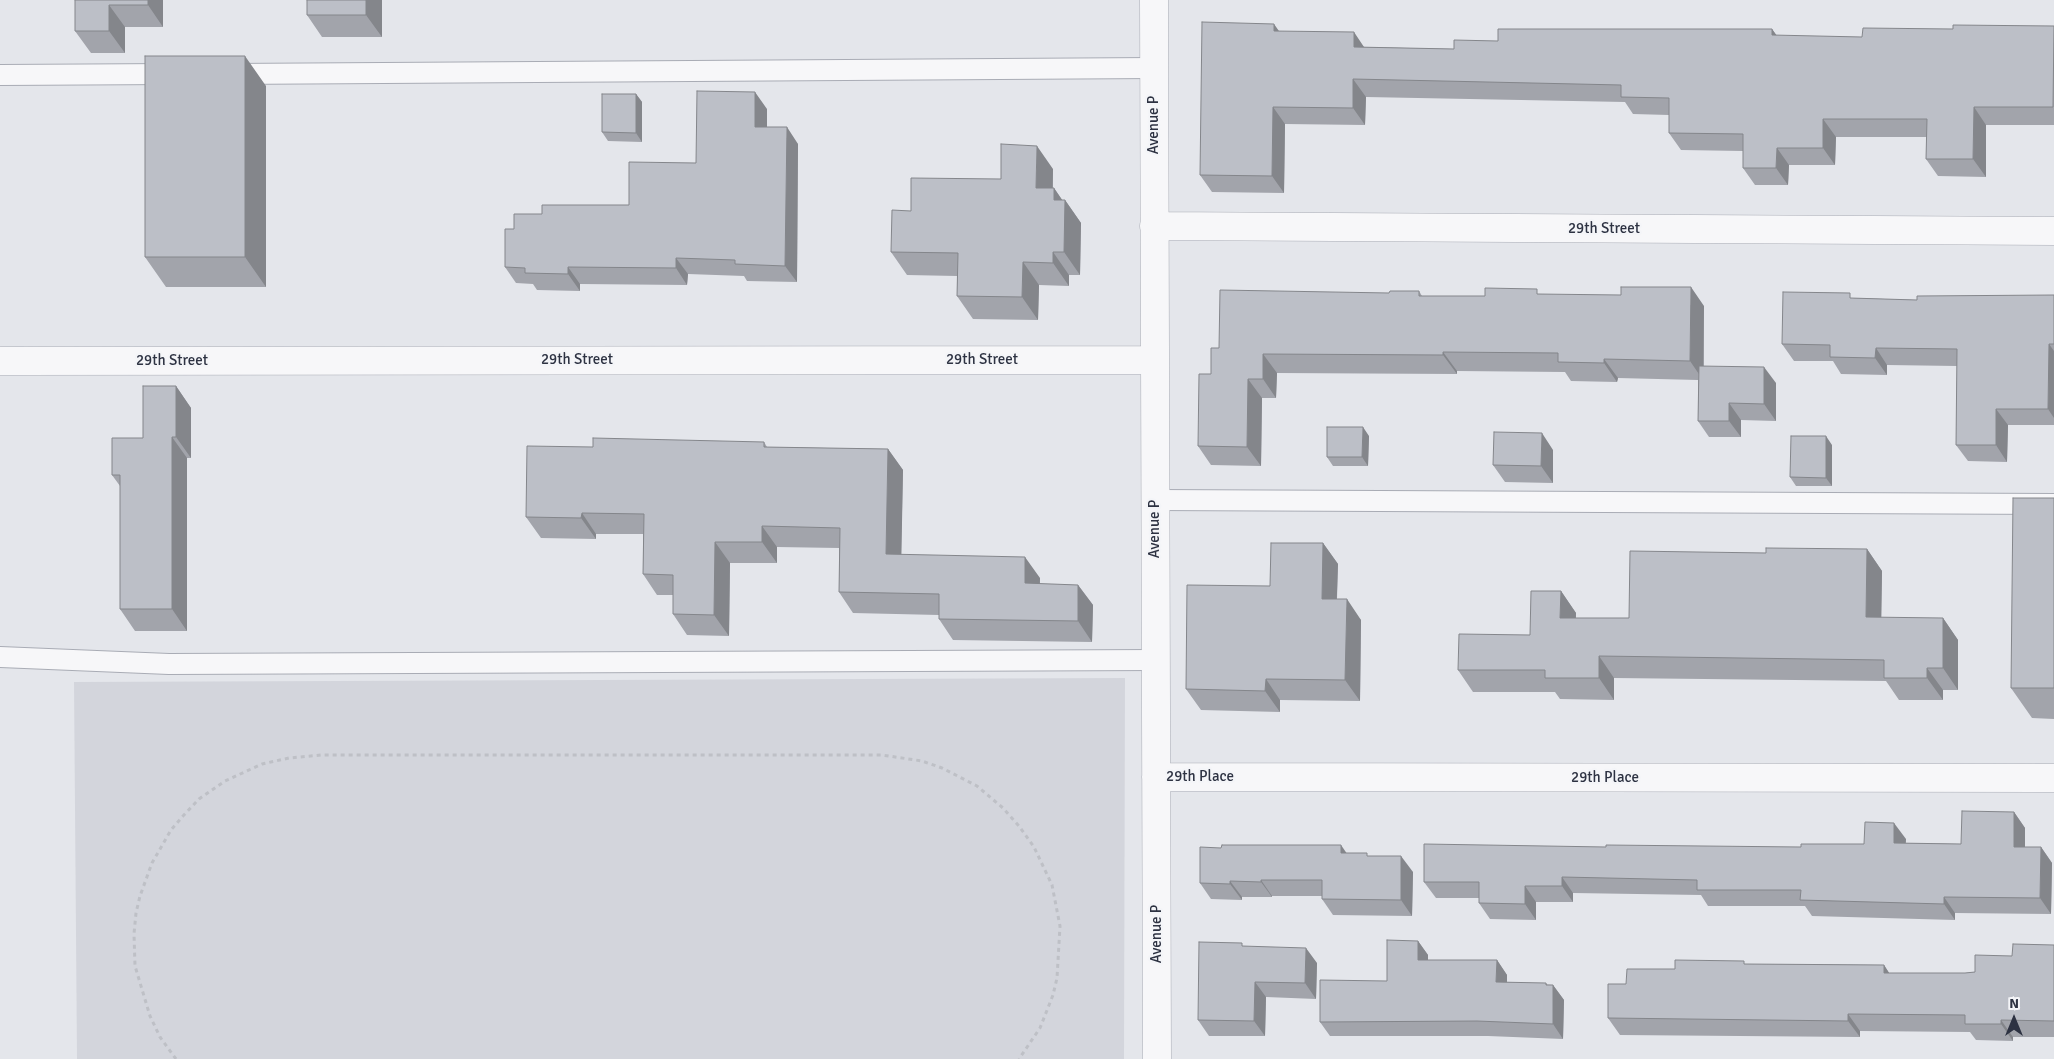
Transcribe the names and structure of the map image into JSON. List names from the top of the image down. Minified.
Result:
{"streets":{"street":["Avenue P","29th Street","29th Place"]},"crossings":[["Avenue P","29th Street"],["Avenue P","29th Place"]],"north":"top"}
